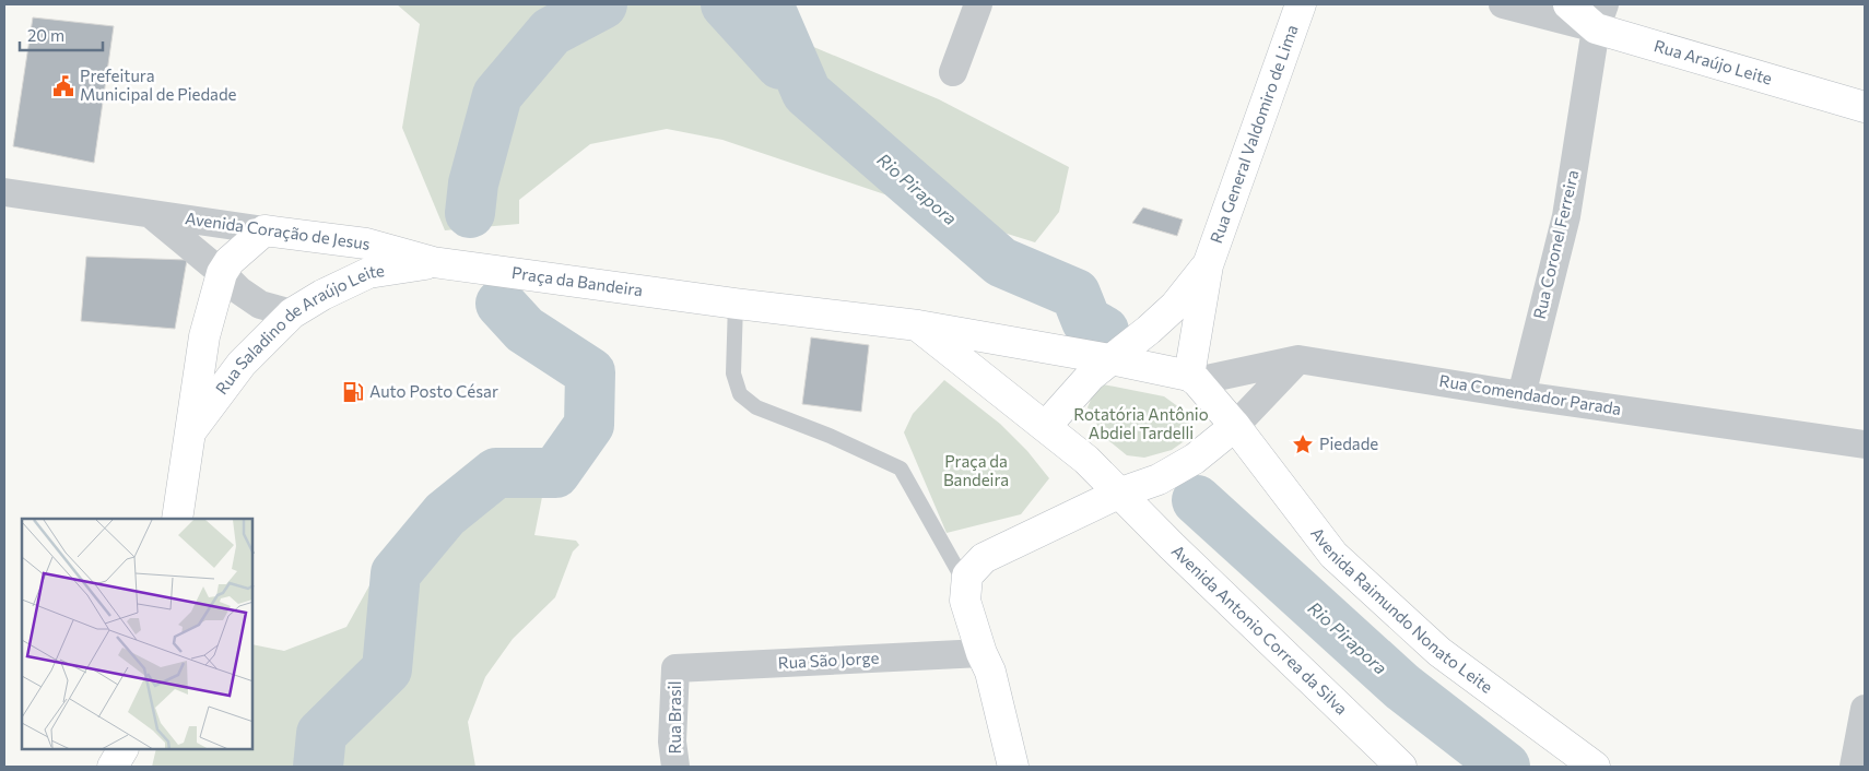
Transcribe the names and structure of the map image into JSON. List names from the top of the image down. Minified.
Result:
{"streets":{"main road":["Rua Araújo Leite","Rua General Valdomiro de Lima","Avenida Coração de Jesus","Praça da Bandeira","Rua Saladino de Araújo Leite","Avenida Raimundo Nonato Leite","Avenida Antonio Correa da Silva"],"street":["Rua Coronel Ferreira","Rua Comendador Parada","Rua São Jorge","Rua Brasil"]},"crossings":[["Rua Araújo Leite","Rua Coronel Ferreira"],["Rua General Valdomiro de Lima","Praça da Bandeira"],["Rua General Valdomiro de Lima","Rua Comendador Parada"],["Rua General Valdomiro de Lima","Avenida Raimundo Nonato Leite"],["Avenida Coração de Jesus","Praça da Bandeira"],["Avenida Coração de Jesus","Rua Saladino de Araújo Leite"],["Rua Coronel Ferreira","Rua Comendador Parada"],["Praça da Bandeira","Rua Saladino de Araújo Leite"],["Praça da Bandeira","Rua Comendador Parada"],["Praça da Bandeira","Avenida Raimundo Nonato Leite"],["Rua Comendador Parada","Avenida Raimundo Nonato Leite"],["Rua São Jorge","Rua Brasil"]],"water":["Rio Pirapora"],"parks":["Rotatória Antônio Abdiel Tardelli","Praça da Bandeira"],"places":{"public building":["Prefeitura Municipal de Piedade"],"fuel station":["Auto Posto César"],"place":["Piedade"]},"scale_bar":"20 m"}
